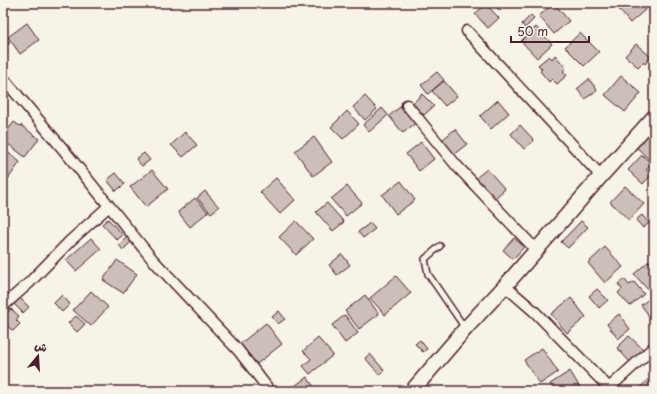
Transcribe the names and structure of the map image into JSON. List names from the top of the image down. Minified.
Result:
{"scale_bar":"50 m","north":"top"}
